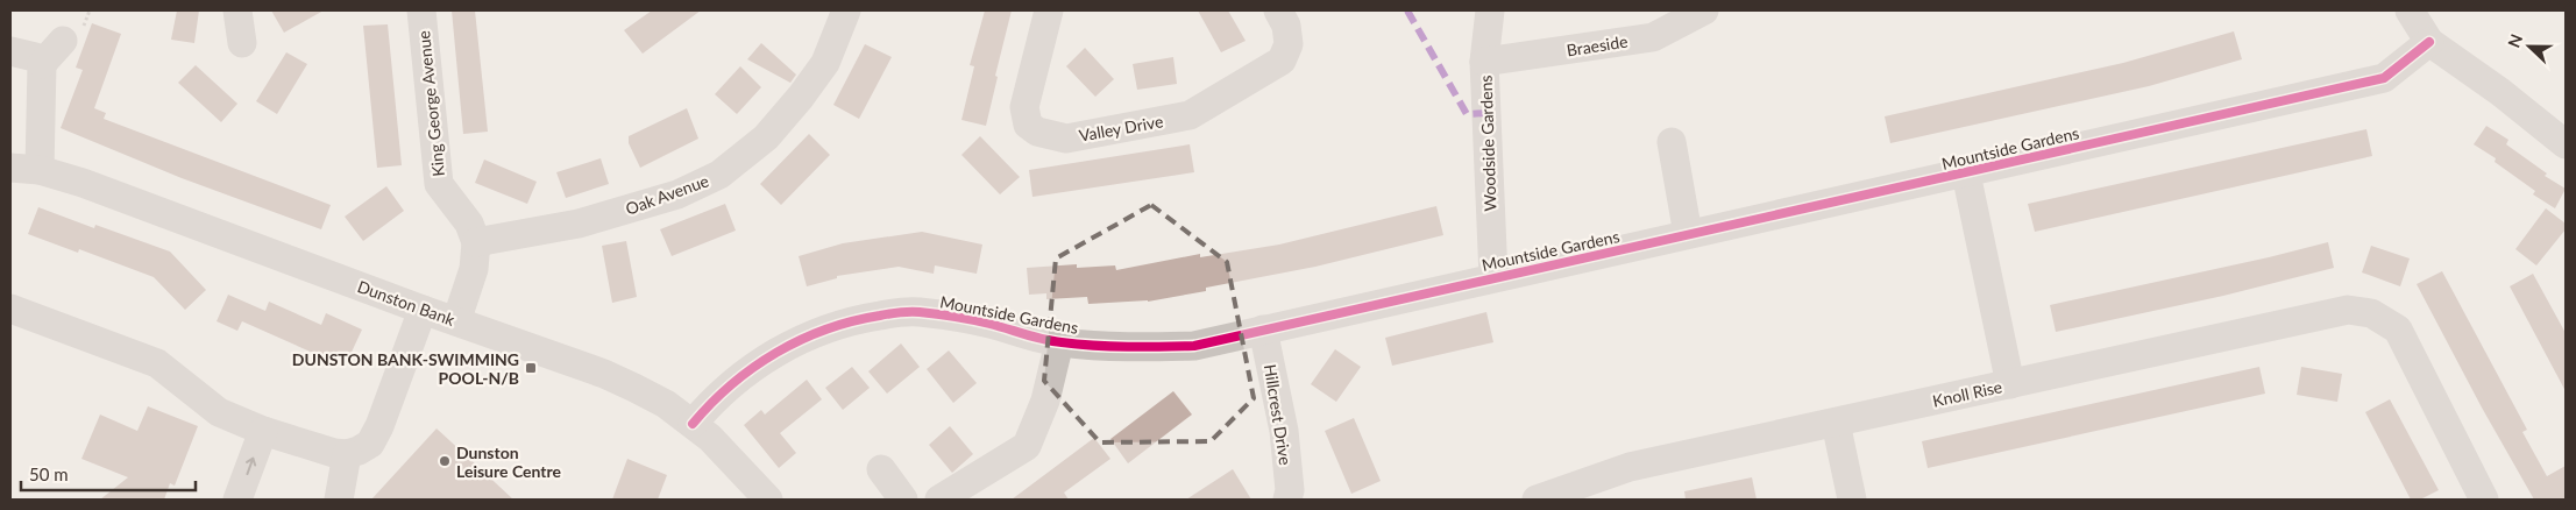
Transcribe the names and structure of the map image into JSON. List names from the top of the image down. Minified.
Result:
{"streets":{"street":["Braeside","King George Avenue","Valley Drive","Woodside Gardens","Mountside Gardens","Oak Avenue","Dunston Bank","Knoll Rise","Hillcrest Drive"]},"crossings":[["Braeside","Woodside Gardens"],["King George Avenue","Oak Avenue"],["Woodside Gardens","Mountside Gardens"],["Mountside Gardens","Dunston Bank"],["Mountside Gardens","Hillcrest Drive"]],"places":{"transit":["DUNSTON BANK-SWIMMING POOL-N/B"],"other":["Dunston Leisure Centre"]},"scale_bar":"50 m","north":"left"}
